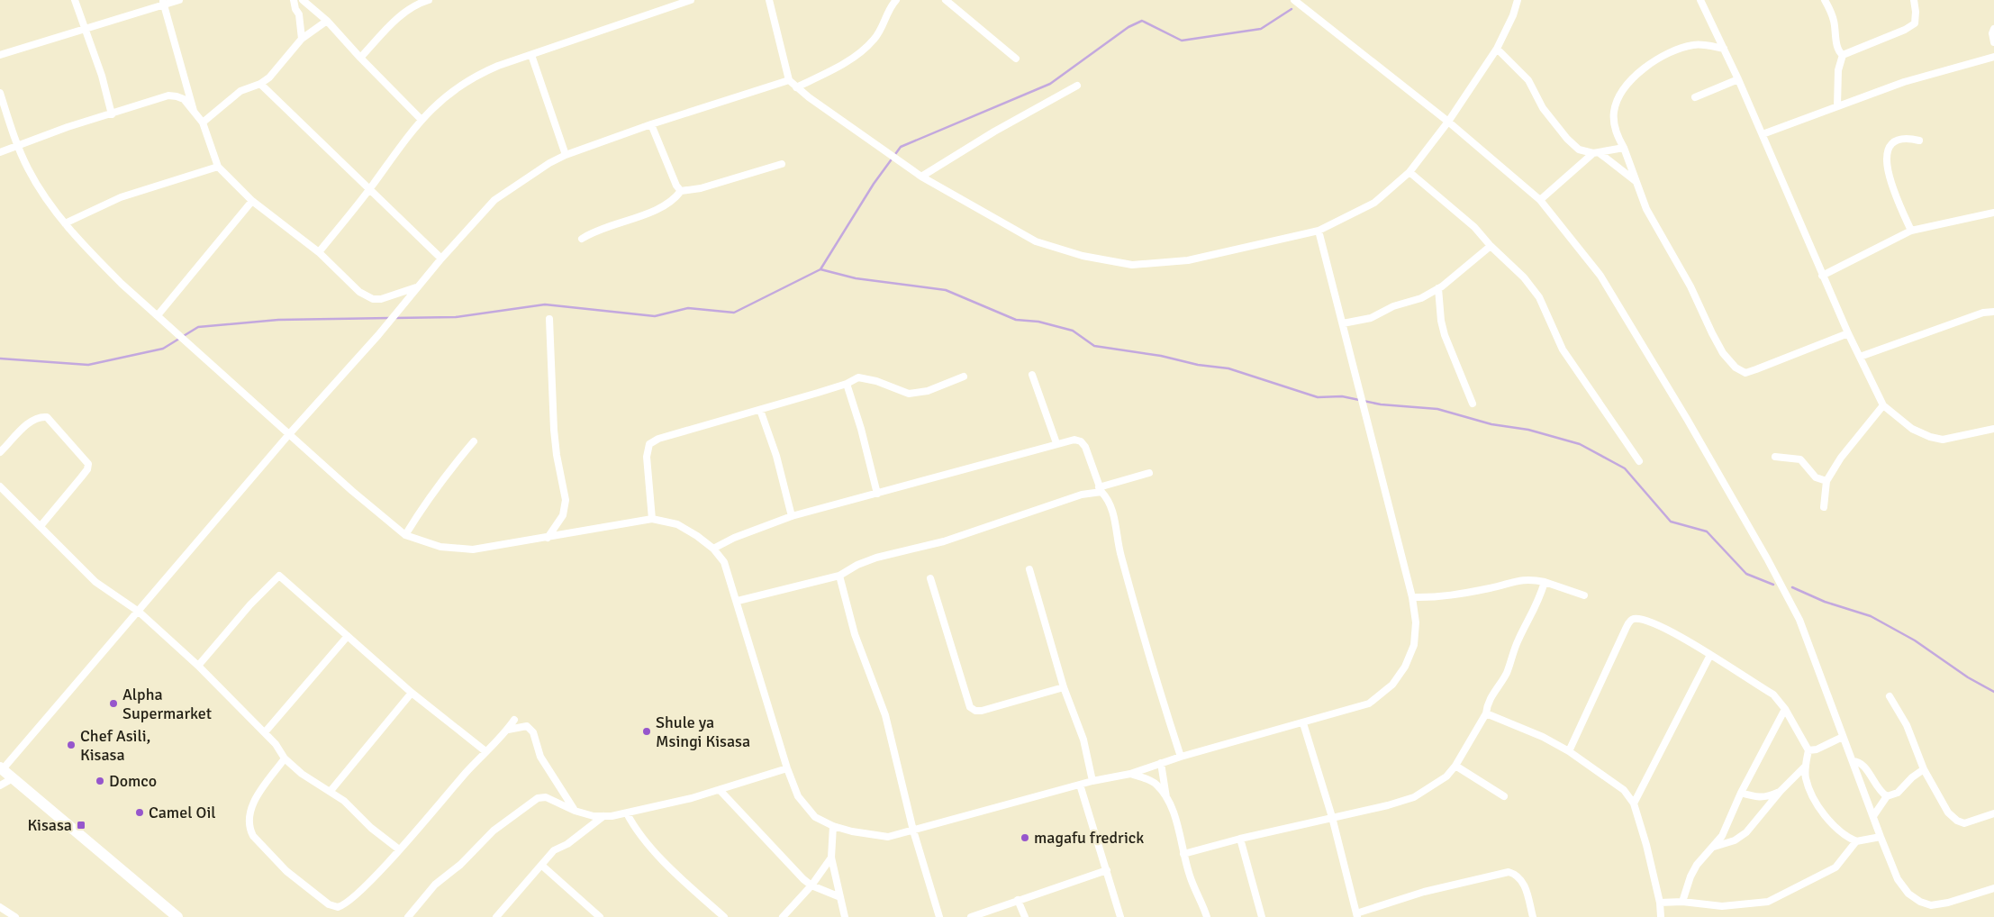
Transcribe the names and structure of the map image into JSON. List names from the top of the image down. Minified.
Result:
{"places":{"other":["Alpha Supermarket","Shule ya Msingi Kisasa","Chef Asili, Kisasa","Domco","Camel Oil","magafu fredrick"],"transit":["Kisasa"]}}
